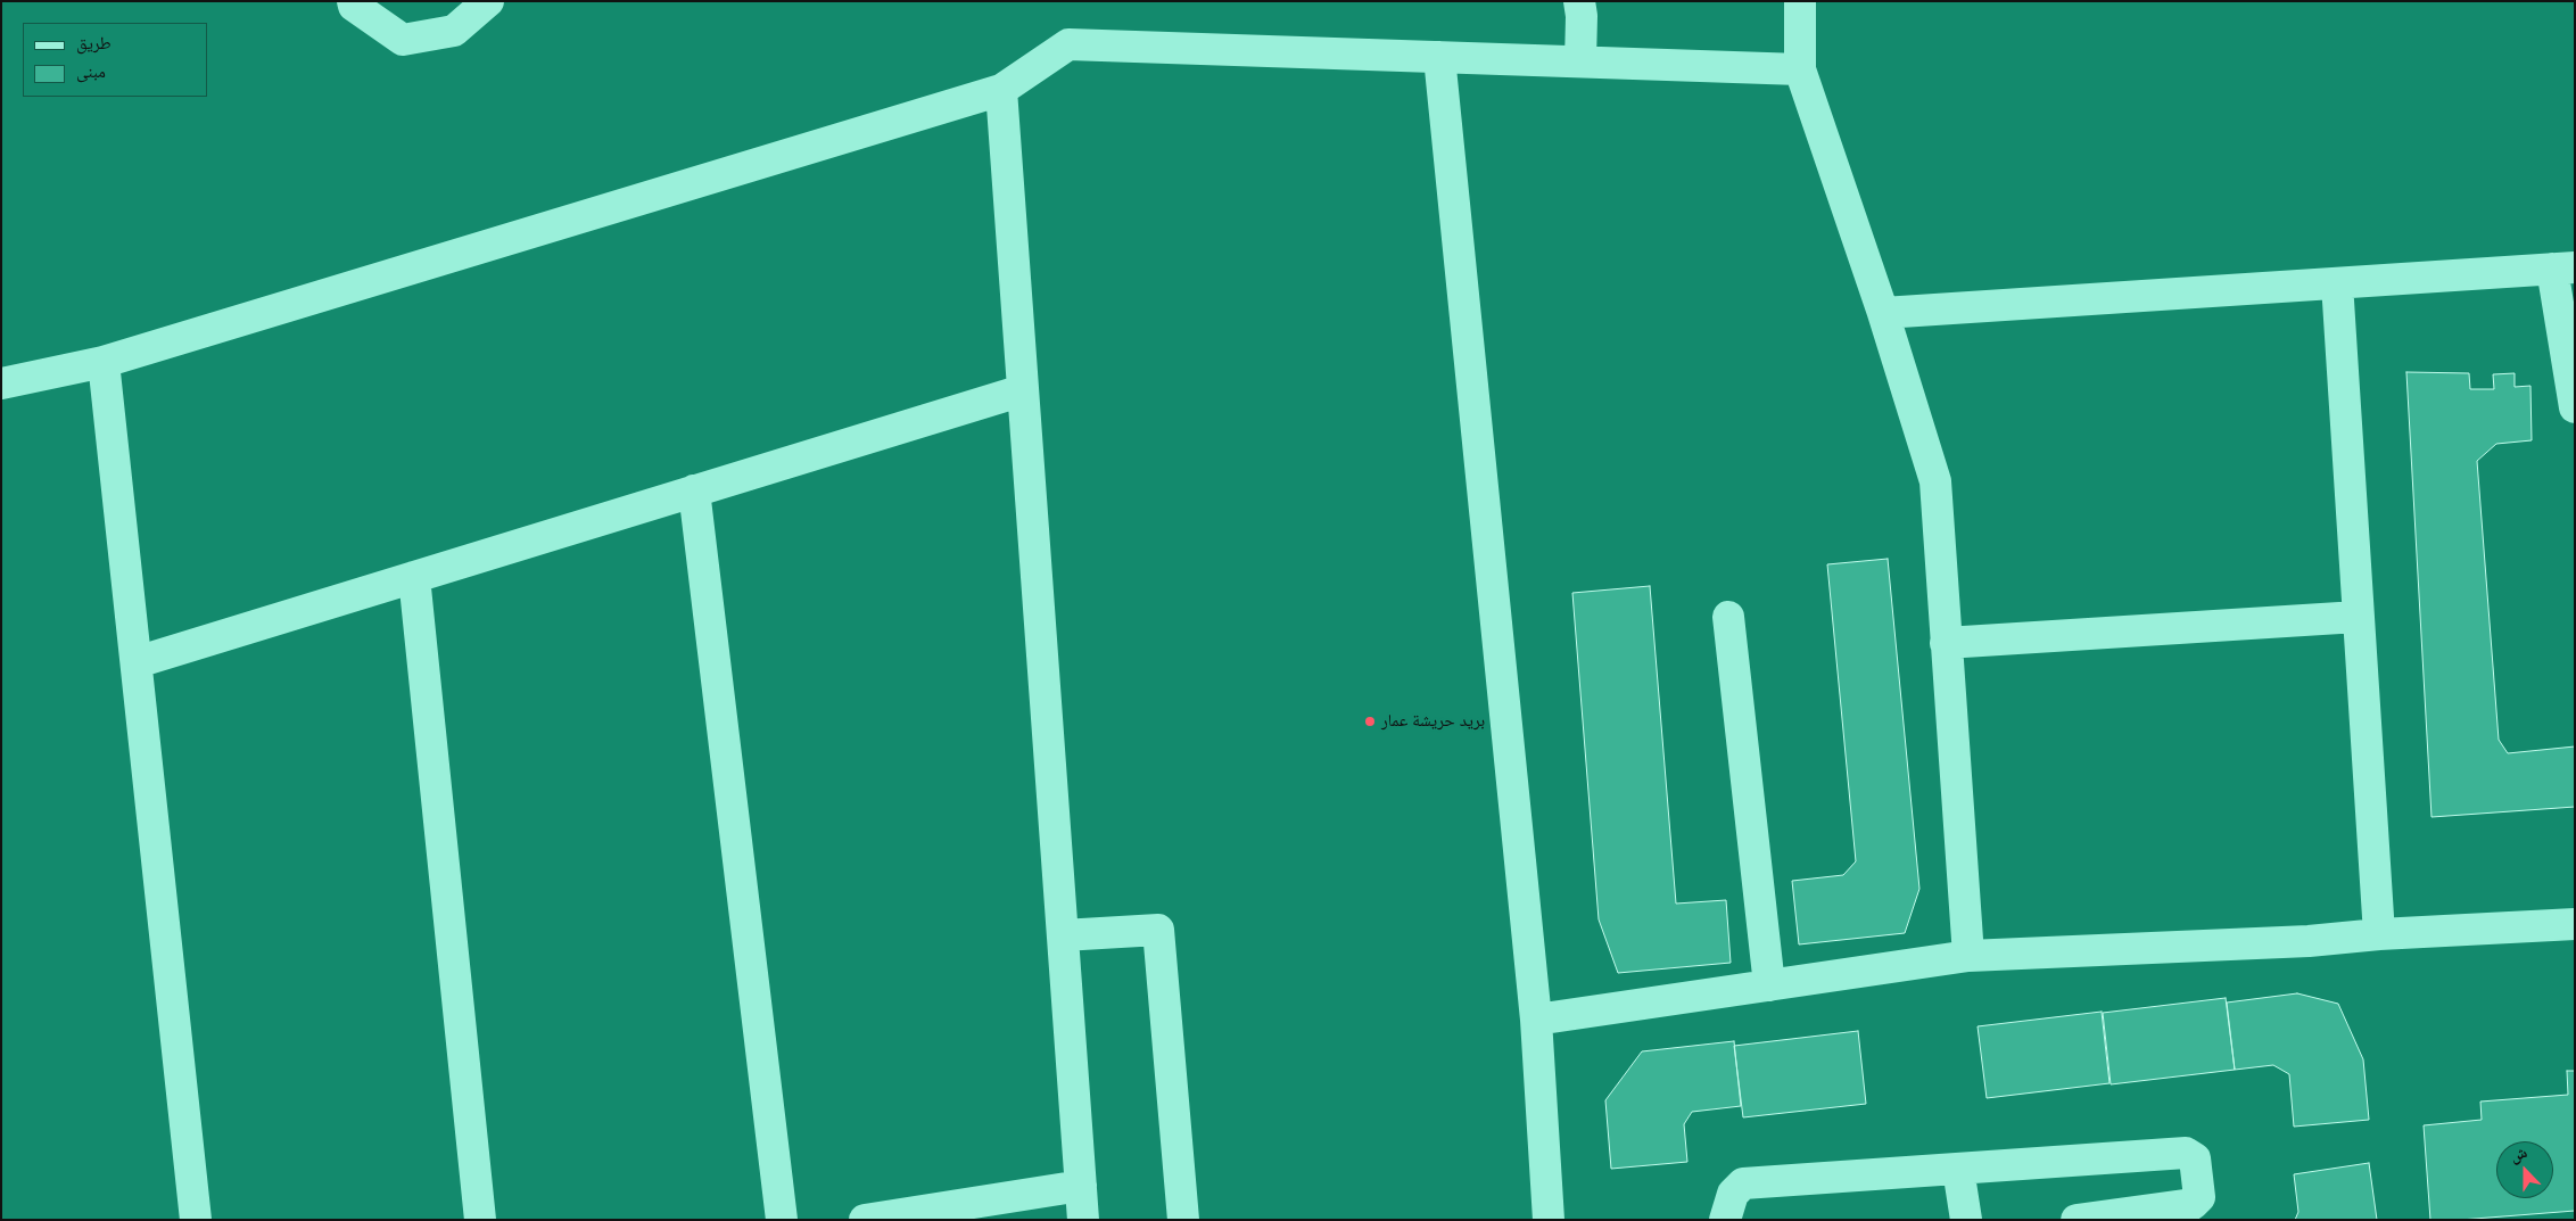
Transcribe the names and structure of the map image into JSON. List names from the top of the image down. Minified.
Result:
{"places":["بريد حريشة عمار"],"legend":["طريق","مبنى"],"north":"top"}
